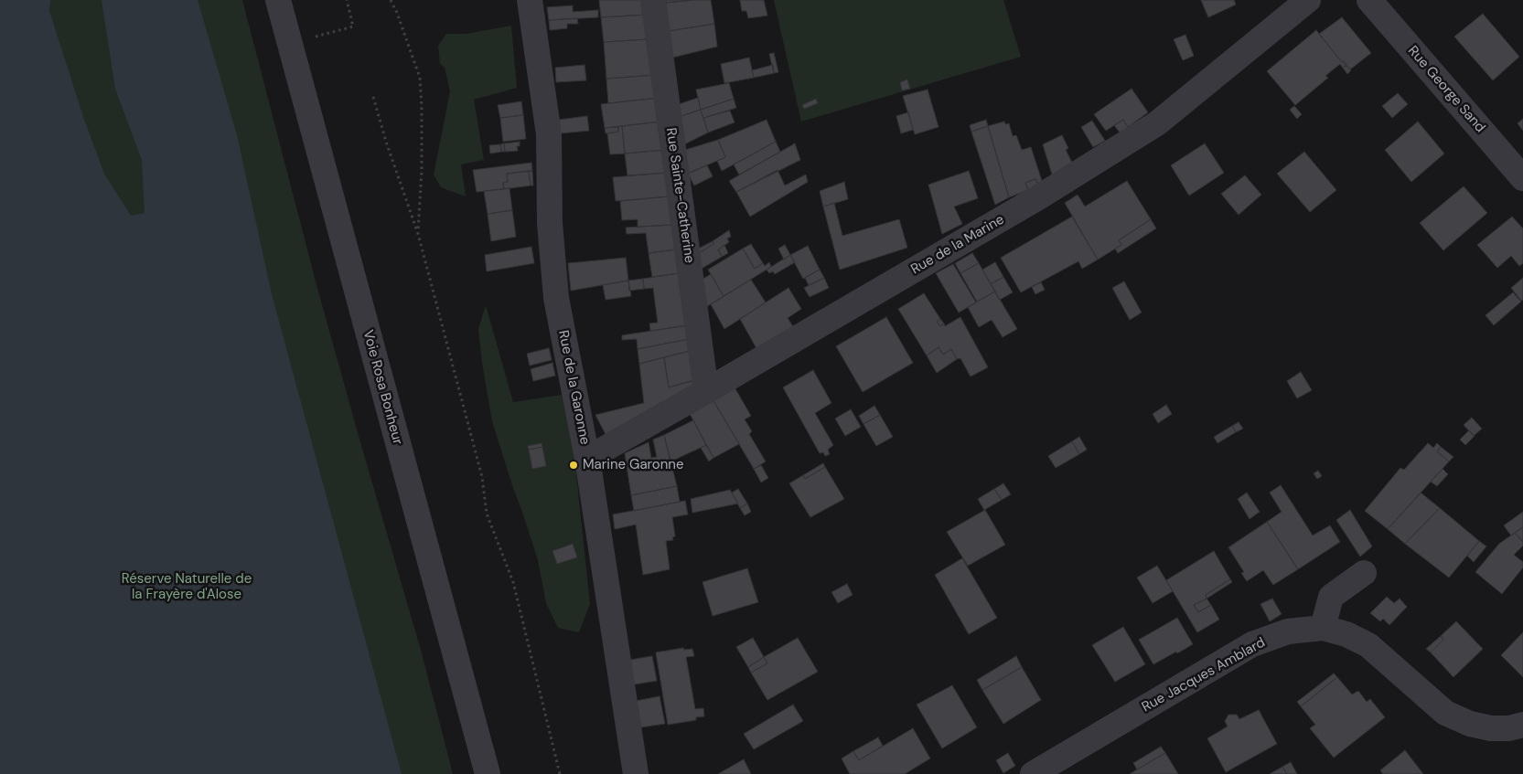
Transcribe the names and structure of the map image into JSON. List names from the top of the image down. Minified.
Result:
{"streets":{"street":["Rue George Sand","Rue Sainte-Catherine","Rue de la Marine","Voie Rosa Bonheur","Rue de la Garonne","Rue Jacques Amblard"]},"crossings":[["Rue Sainte-Catherine","Rue de la Marine"],["Rue de la Marine","Rue de la Garonne"]],"parks":["Réserve Naturelle de la Frayère d'Alose"],"places":["Marine Garonne"]}
